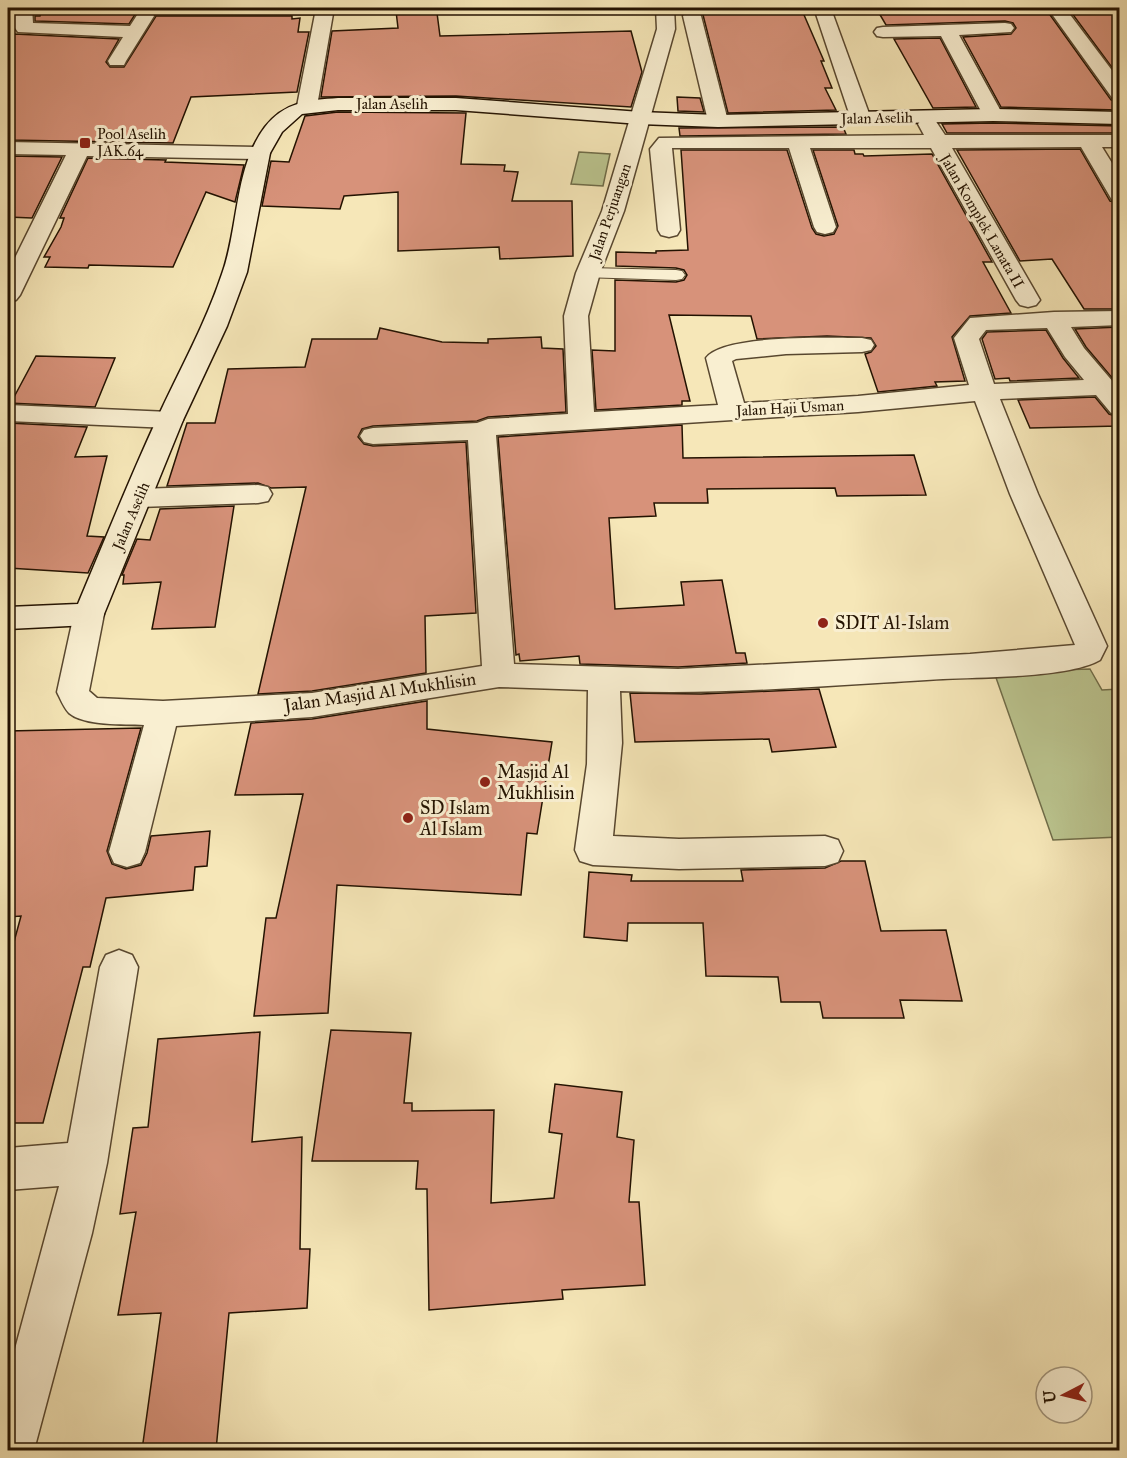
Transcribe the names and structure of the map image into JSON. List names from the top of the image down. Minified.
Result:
{"streets":{"street":["Jalan Aselih","Jalan Perjuangan","Jalan Komplek Lanata II","Jalan Haji Usman","Jalan Masjid Al Mukhlisin"]},"crossings":[["Jalan Aselih","Jalan Perjuangan"],["Jalan Aselih","Jalan Komplek Lanata II"],["Jalan Aselih","Jalan Masjid Al Mukhlisin"],["Jalan Perjuangan","Jalan Haji Usman"],["Jalan Komplek Lanata II","Jalan Haji Usman"],["Jalan Haji Usman","Jalan Masjid Al Mukhlisin"]],"places":{"transit":["Pool Aselih JAK.64"],"other":["SDIT Al-Islam","Masjid Al Mukhlisin","SD Islam Al Islam"]},"north":"left"}
